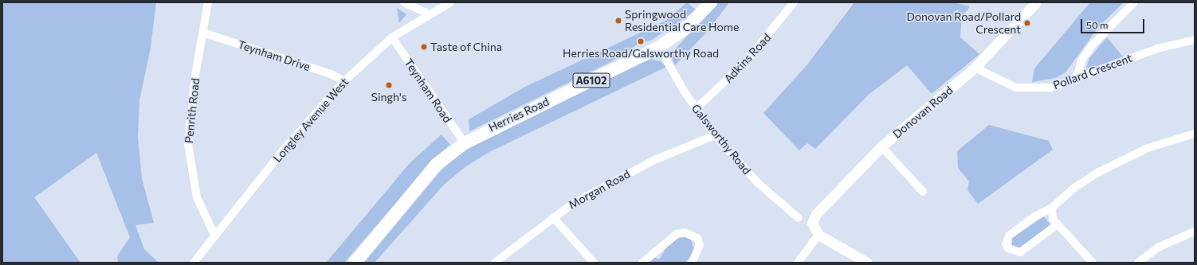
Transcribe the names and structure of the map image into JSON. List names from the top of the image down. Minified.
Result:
{"streets":{"main road":["A6102","Herries Road"],"street":["Teynham Drive","Adkins Road","Pollard Crescent","Teynham Road","Penrith Road","Donovan Road","Longley Avenue West","Galsworthy Road","Morgan Road"]},"crossings":[["Teynham Drive","Penrith Road"],["Teynham Drive","Longley Avenue West"],["Adkins Road","Galsworthy Road"],["Pollard Crescent","Donovan Road"],["Teynham Road","Herries Road"],["Teynham Road","Longley Avenue West"],["Penrith Road","Longley Avenue West"],["Herries Road","Galsworthy Road"],["Galsworthy Road","Morgan Road"]],"places":["Springwood Residential Care Home","Donovan Road/Pollard Crescent","Herries Road/Galsworthy Road","Taste of China","Singh's"],"scale_bar":"50 m"}
